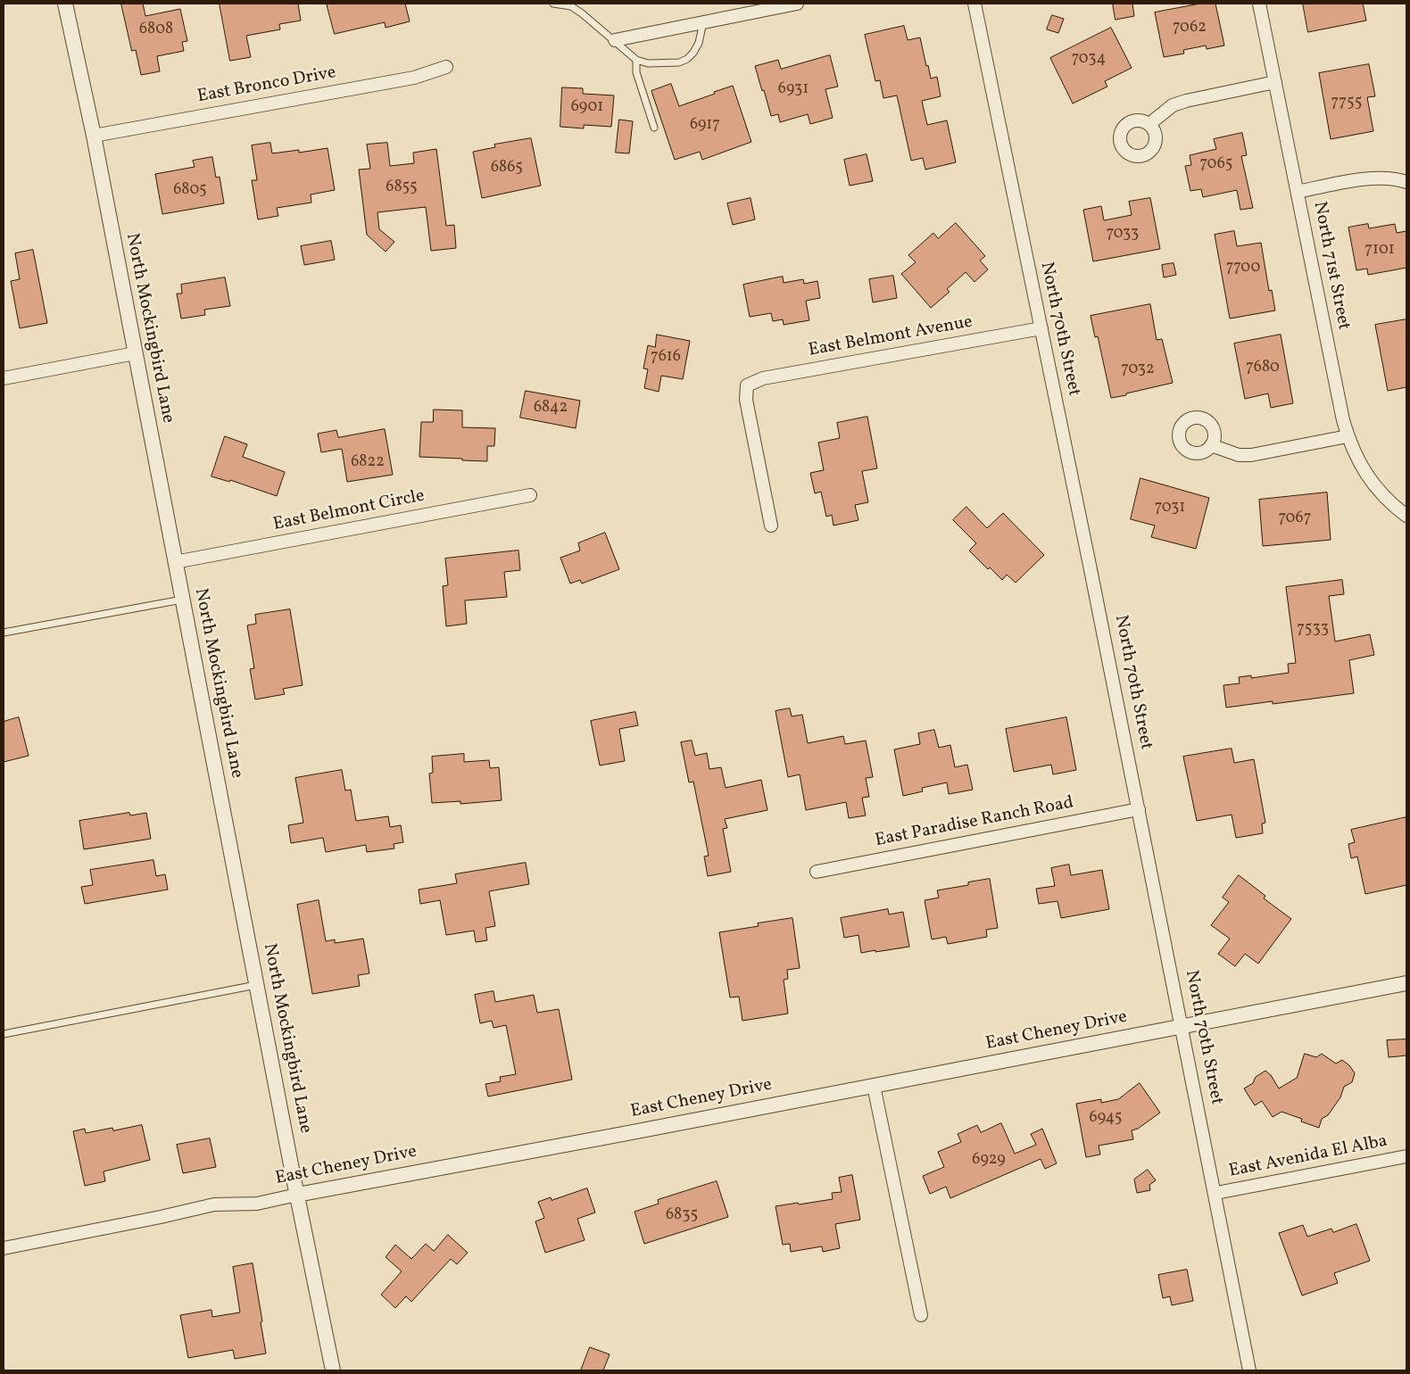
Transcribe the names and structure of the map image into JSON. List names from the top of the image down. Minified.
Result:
{"streets":{"street":["East Bronco Drive","North 71st Street","North Mockingbird Lane","North 70th Street","East Belmont Avenue","East Belmont Circle","East Paradise Ranch Road","East Cheney Drive","East Avenida El Alba"]},"crossings":[["East Bronco Drive","North Mockingbird Lane"],["North Mockingbird Lane","East Belmont Circle"],["North Mockingbird Lane","East Cheney Drive"],["North 70th Street","East Belmont Avenue"],["North 70th Street","East Paradise Ranch Road"],["North 70th Street","East Cheney Drive"],["North 70th Street","East Avenida El Alba"]],"house_numbers":["7062","6808","7034","6931","7755","6901","6917","7065","6865","6855","6805","7033","7101","7700","7616","7680","7032","6842","6822","7031","7067","7533","6945","6929","6835"]}
